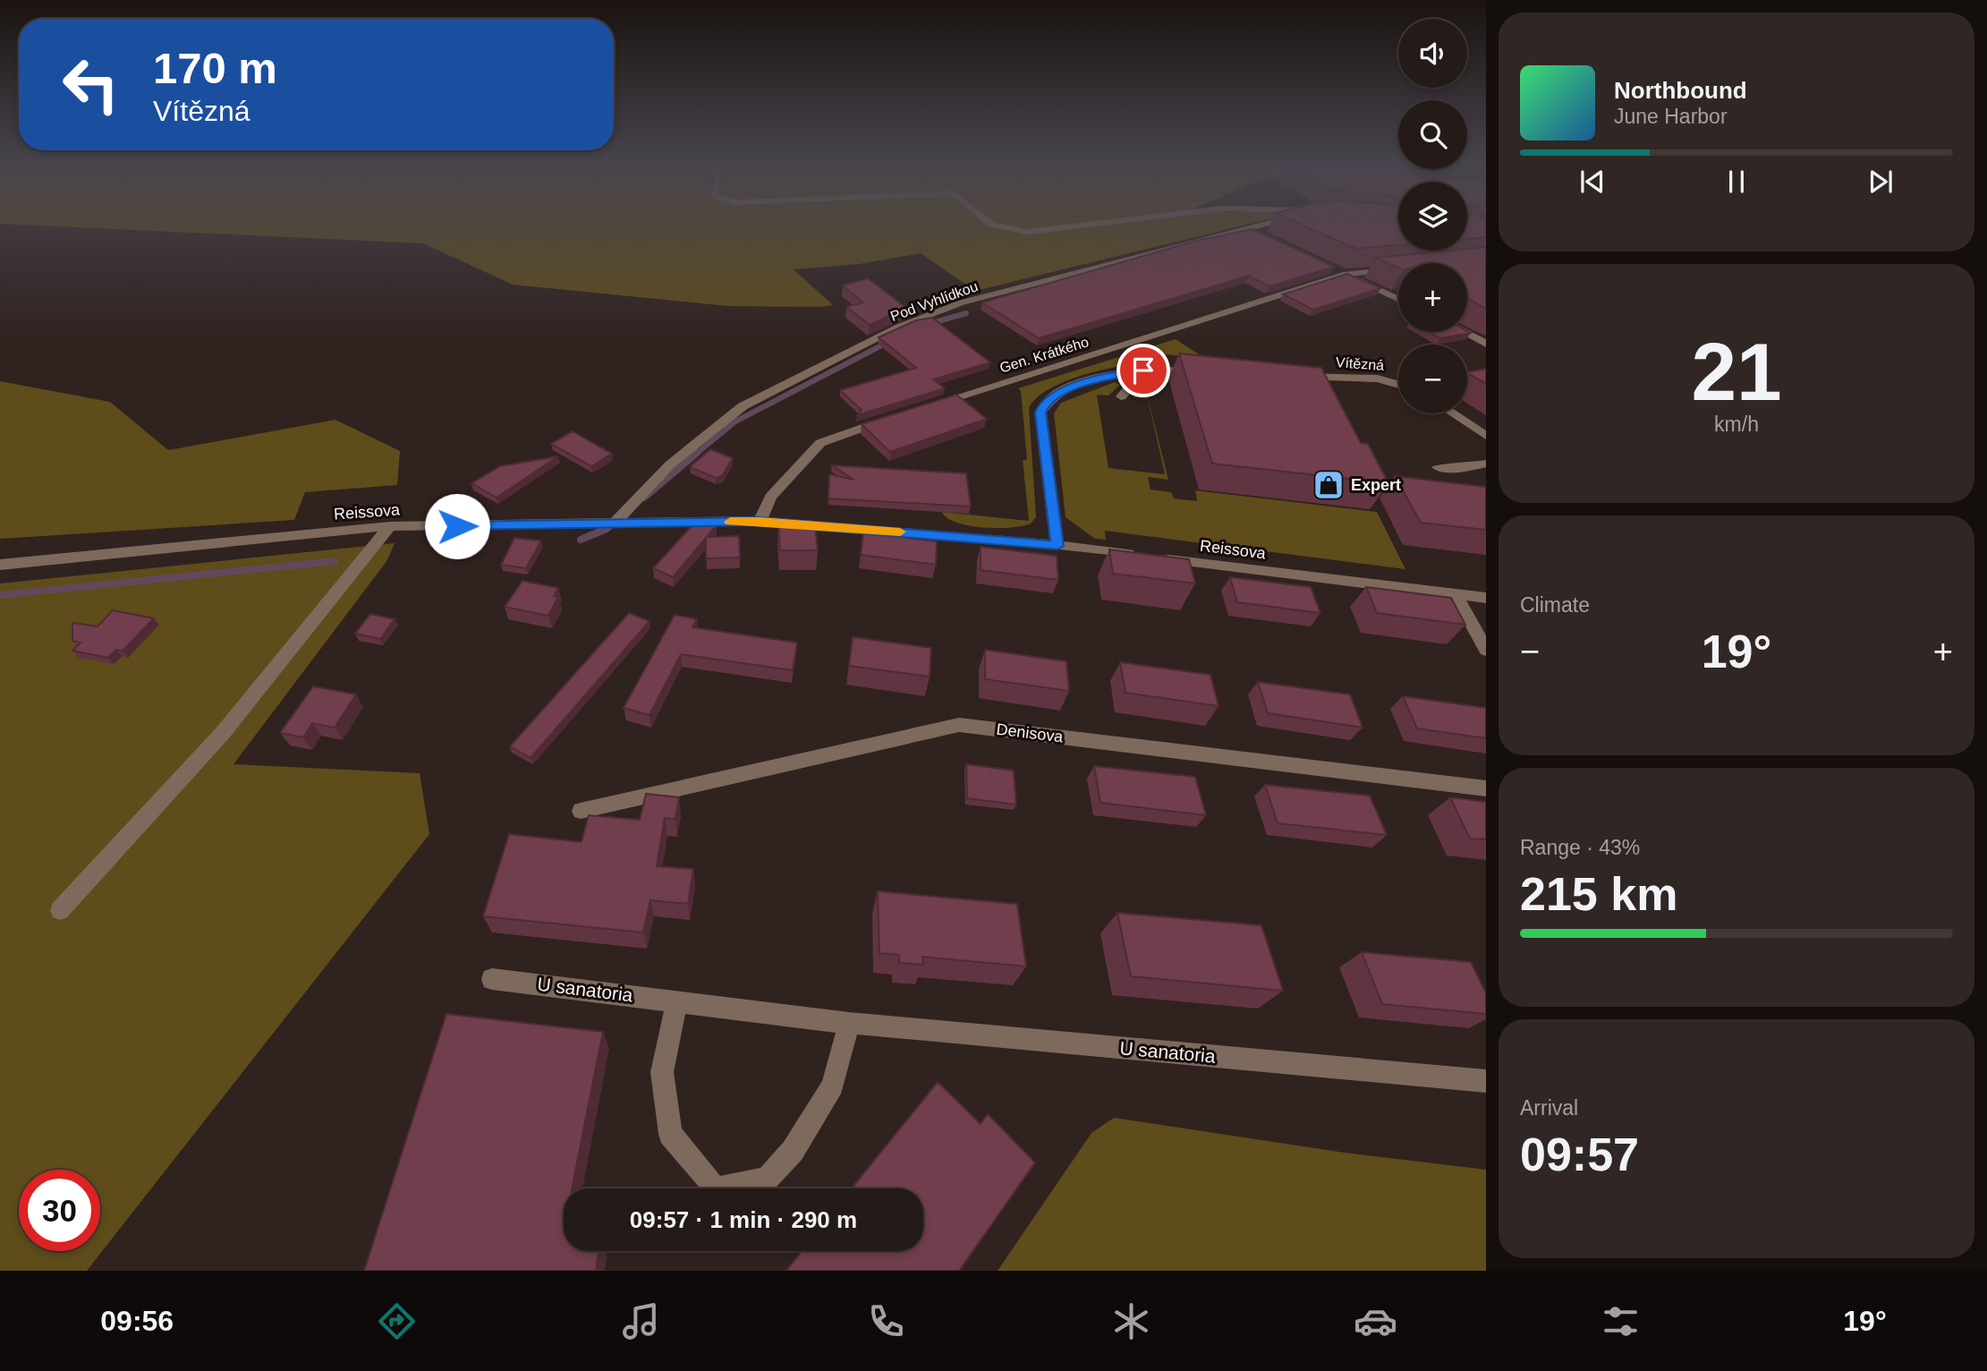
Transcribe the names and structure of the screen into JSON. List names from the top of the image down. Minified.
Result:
{"streets":{"street":["Pod Vyhlídkou","Gen. Krátkého","Vítězná","Reissova","Denisova","U sanatoria"]},"crossings":[["Pod Vyhlídkou","Reissova"]],"places":{"shop":["Expert"]},"page":{"map_buttons":["+","−"],"turn":["170 m","Vítězná"],"song":["Northbound","June Harbor"],"tile":[["21","km/h"],"Climate",["Range · 43%","215 km"],["Arrival","09:57"]],"heat":["−","19°","+"],"limit":"30","trip":"09:57 · 1 min · 290 m","tabs":["09:56","19°"]}}
